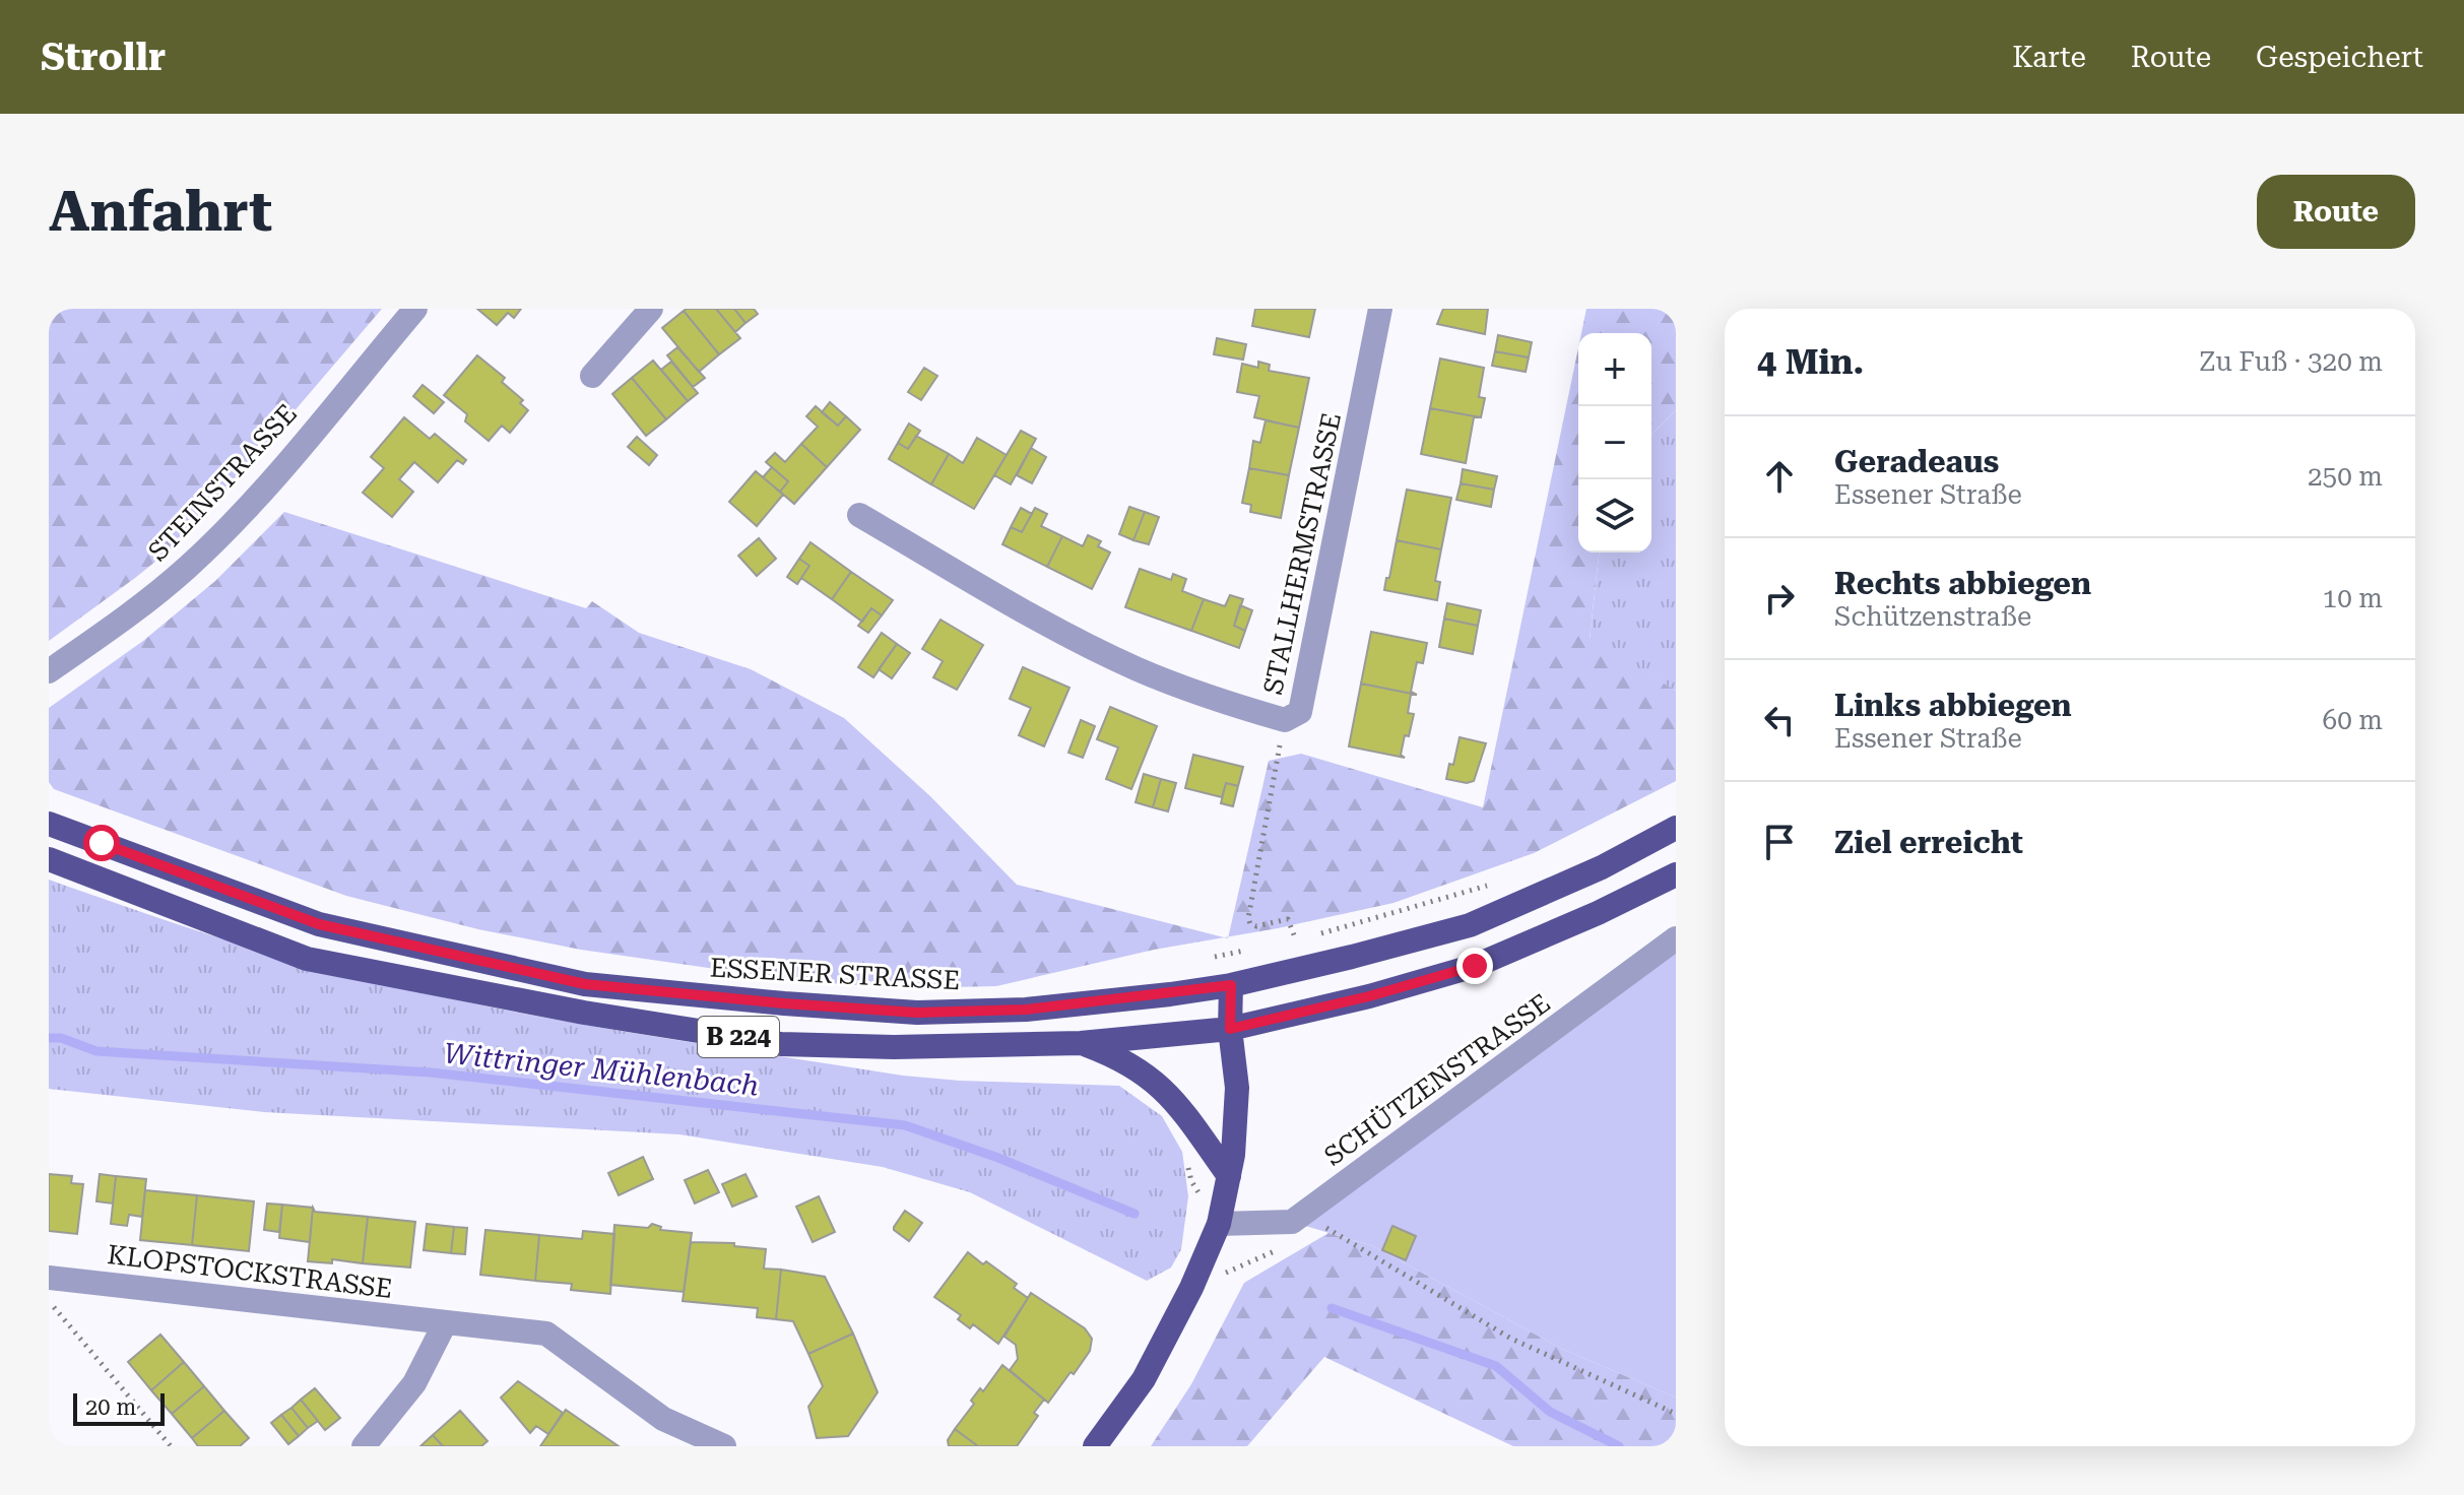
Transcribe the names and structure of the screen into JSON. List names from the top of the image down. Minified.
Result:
{"streets":{"main road":["ESSENER STRASSE","B 224"],"street":["STEINSTRASSE","STALLHERMSTRASSE","SCHÜTZENSTRASSE","KLOPSTOCKSTRASSE"]},"water":["Wittringer Mühlenbach"],"scale_bar":"20 m","page":{"header":"Strollr","nav":["Karte","Route","Gespeichert"],"buttons":"Route","title":"Anfahrt","heading":["4 Min.","Zu Fuß · 320 m"],"map_buttons":["+","−"],"list":[["Geradeaus","Essener Straße","250 m"],["Rechts abbiegen","Schützenstraße","10 m"],["Links abbiegen","Essener Straße","60 m"],"Ziel erreicht"],"scale":"20 m"}}
